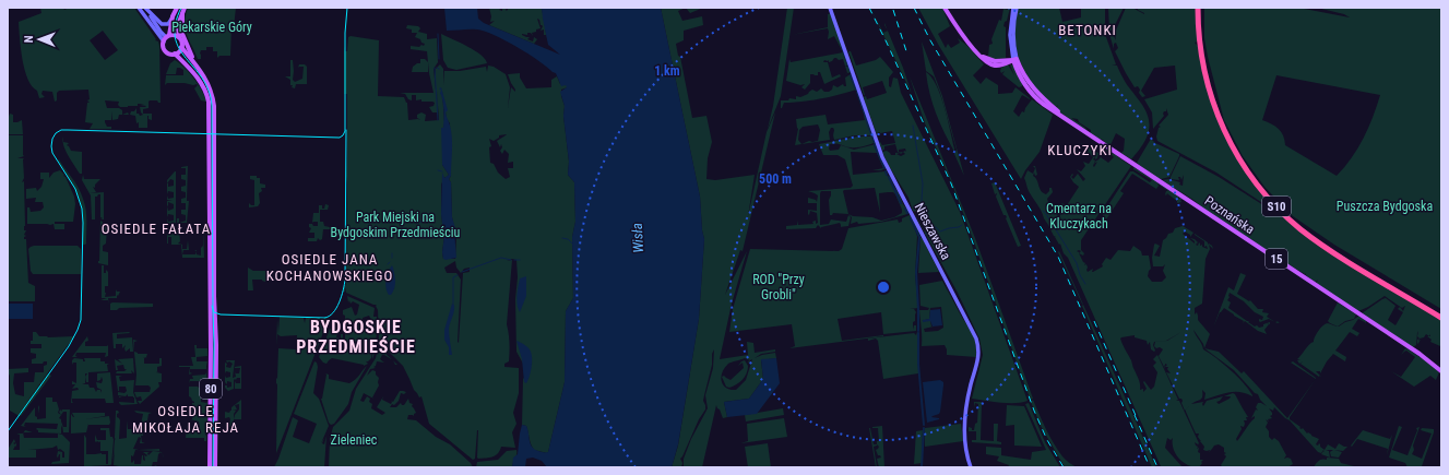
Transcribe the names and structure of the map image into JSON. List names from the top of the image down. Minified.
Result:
{"streets":{"highway":["S10"],"main road":["Poznańska","Nieszawska","15","80"]},"districts":["BETONKI","KLUCZYKI","OSIEDLE FAŁATA","OSIEDLE JANA KOCHANOWSKIEGO","BYDGOSKIE PRZEDMIEŚCIE","OSIEDLE MIKOŁAJA REJA"],"water":["Wisła"],"parks":["Piekarskie Góry","Puszcza Bydgoska","Cmentarz na Kluczykach","Park Miejski na Bydgoskim Przedmieściu","ROD \"Przy Grobli\"","Zieleniec"],"north":"left","rings":["1 km","500 m"]}
